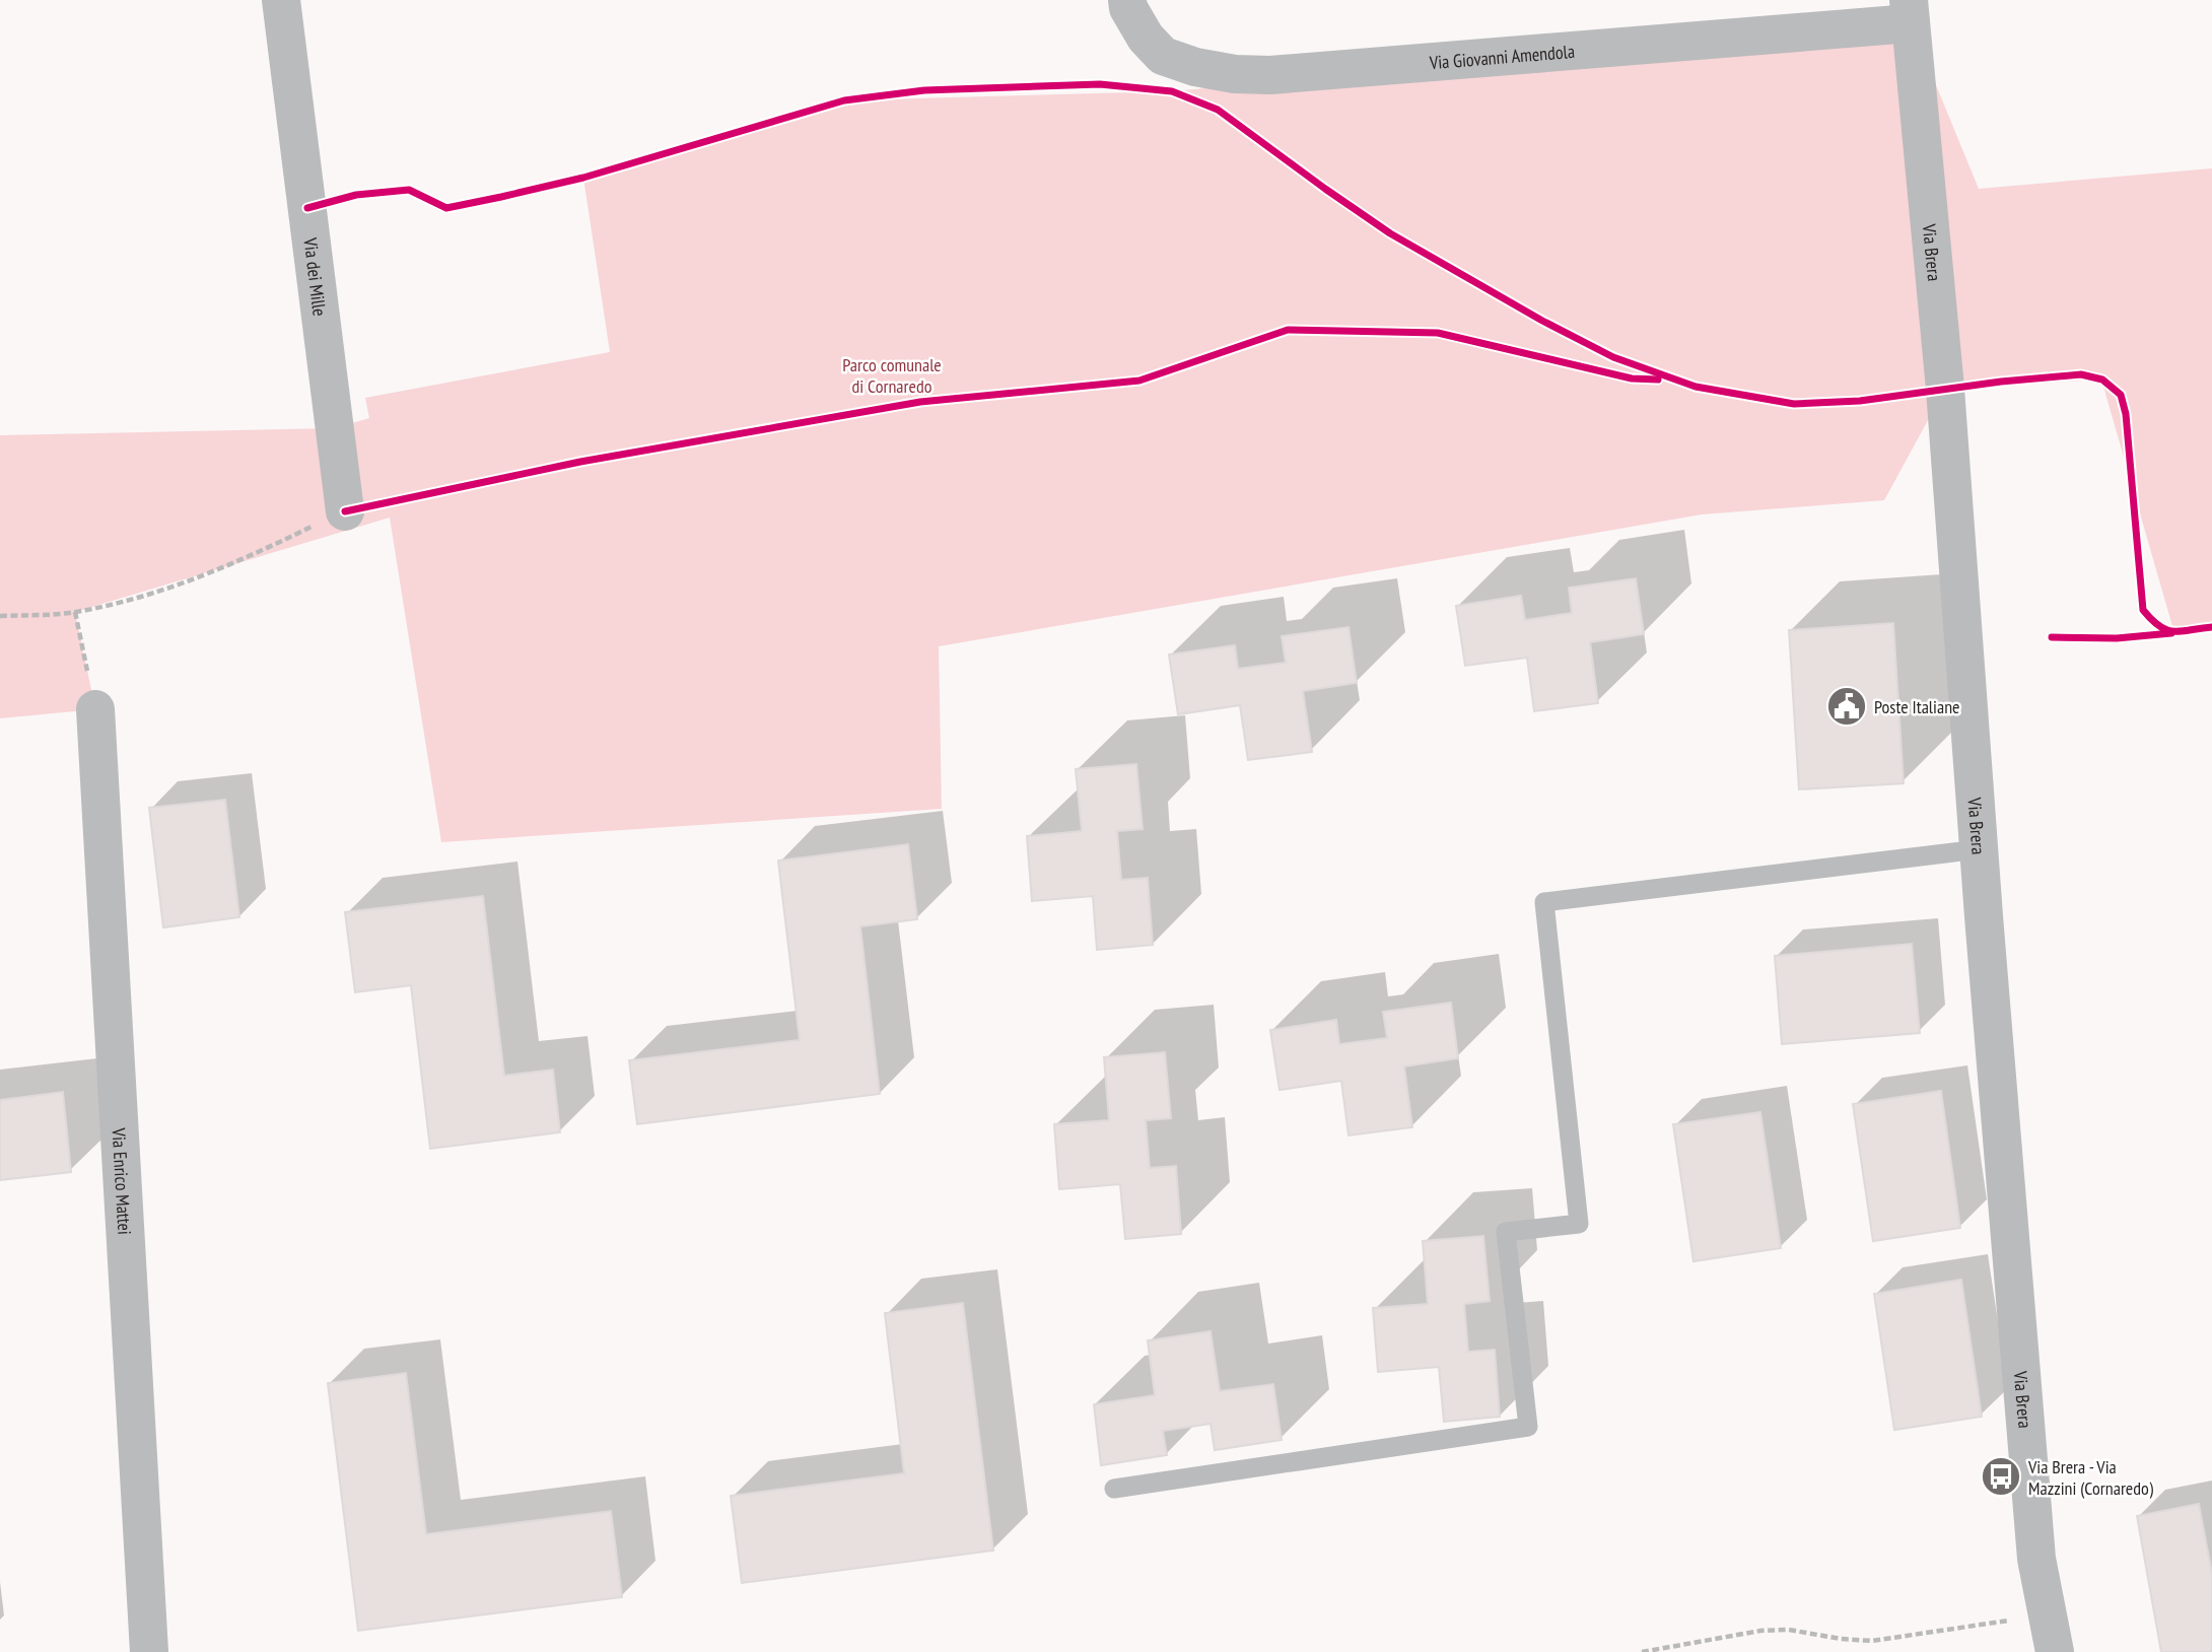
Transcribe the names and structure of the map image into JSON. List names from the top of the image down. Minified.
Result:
{"streets":{"street":["Via Giovanni Amendola","Via Brera","Via dei Mille","Via Enrico Mattei"]},"crossings":[["Via Giovanni Amendola","Via Brera"]],"parks":["Parco comunale di Cornaredo"],"places":{"public building":["Poste Italiane"],"bus stop":["Via Brera - Via Mazzini (Cornaredo)"]}}
